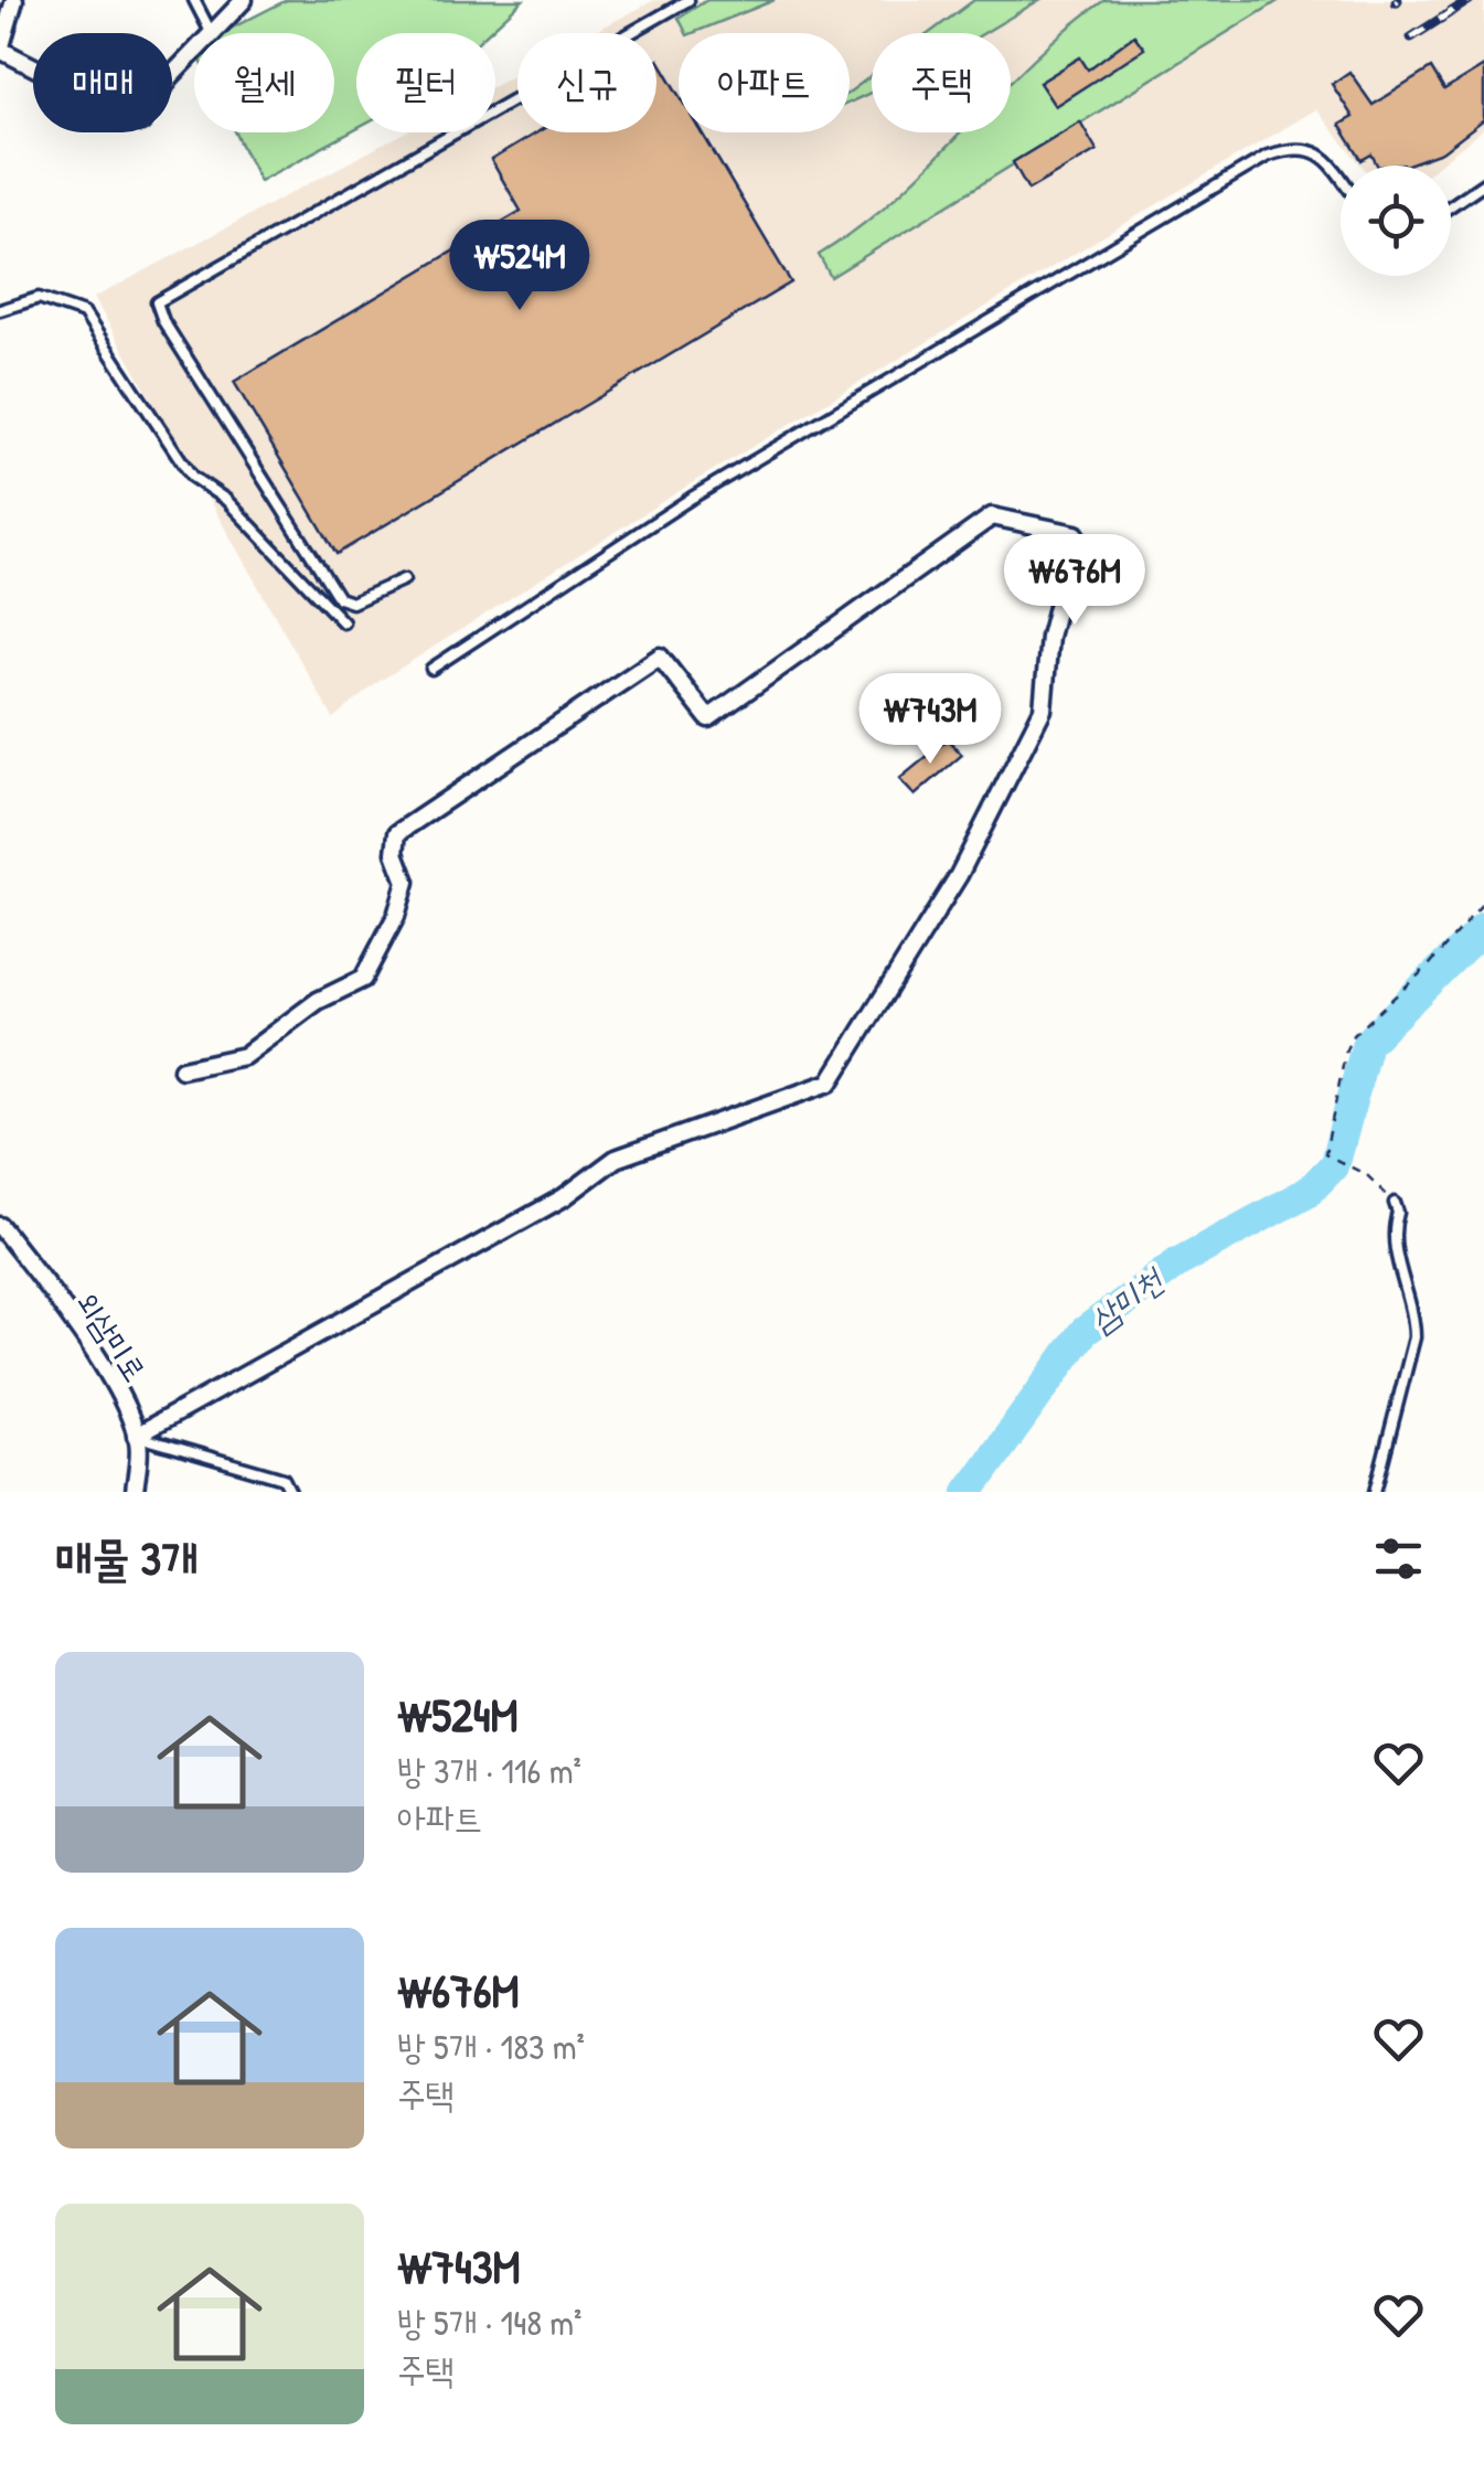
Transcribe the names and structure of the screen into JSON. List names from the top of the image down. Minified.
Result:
{"streets":{"street":["외삼미로"]},"water":["삼미천"],"page":{"chip":["매매","월세","필터","신규","아파트","주택"],"price":["₩524M","₩676M","₩743M"],"heading":"매물 3개","list":[{"name":"₩524M","note":"방 3개 · 116 m² · 아파트"},{"name":"₩676M","note":"방 5개 · 183 m² · 주택"},{"name":"₩743M","note":"방 5개 · 148 m² · 주택"}]}}
